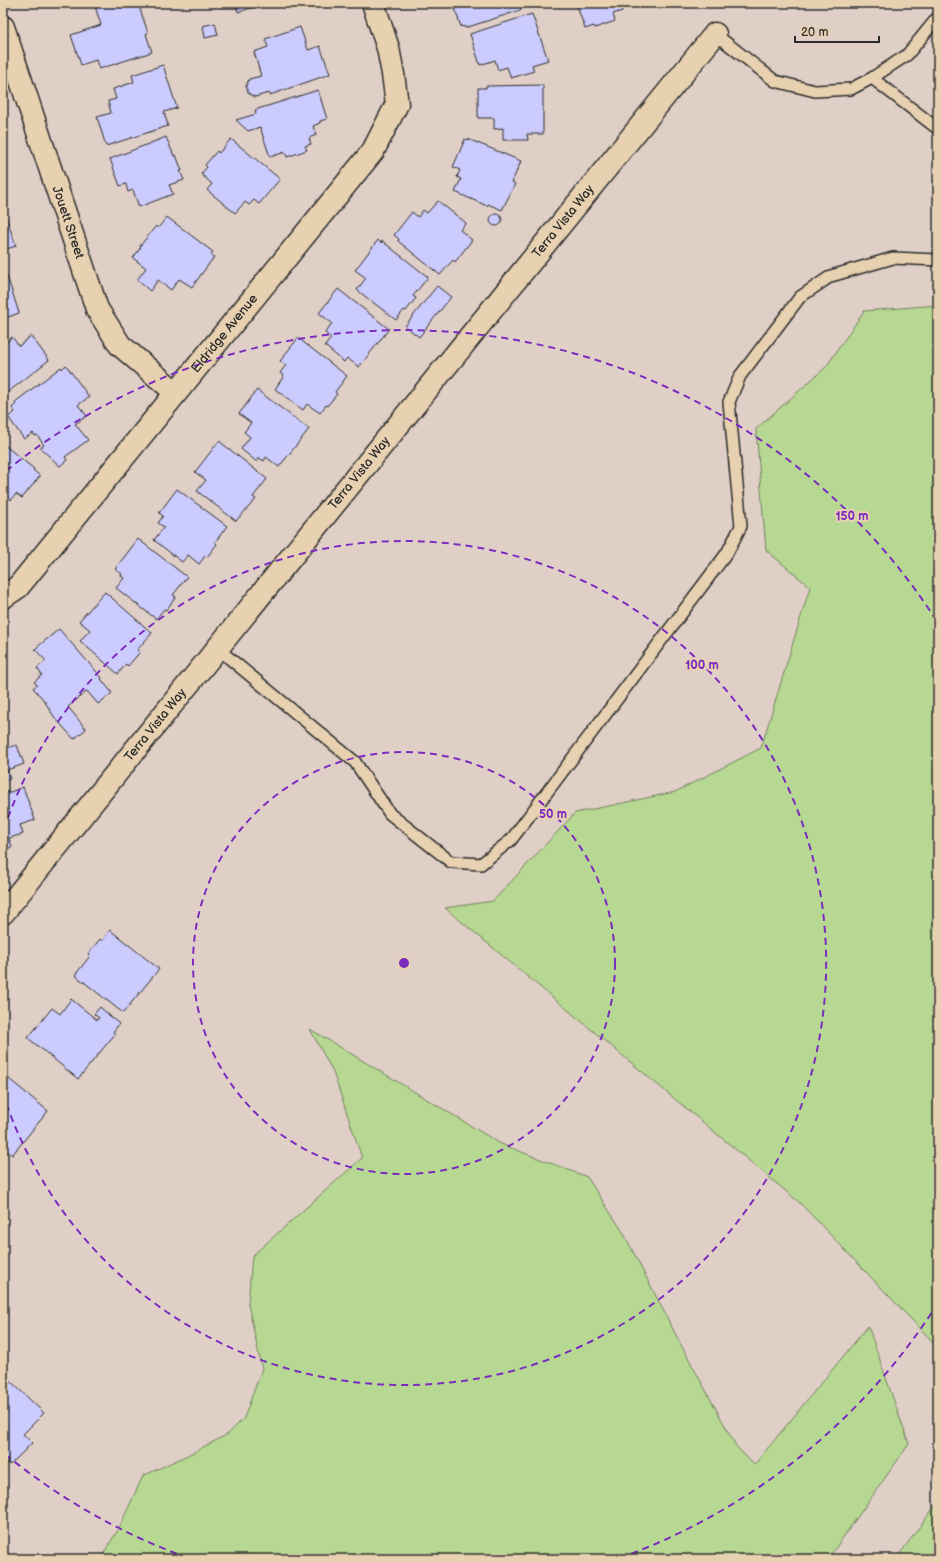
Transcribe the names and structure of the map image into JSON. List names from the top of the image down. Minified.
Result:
{"streets":{"street":["Terra Vista Way","Jouett Street","Eldridge Avenue"]},"crossings":[["Jouett Street","Eldridge Avenue"]],"scale_bar":"20 m","rings":["150 m","100 m","50 m"]}
